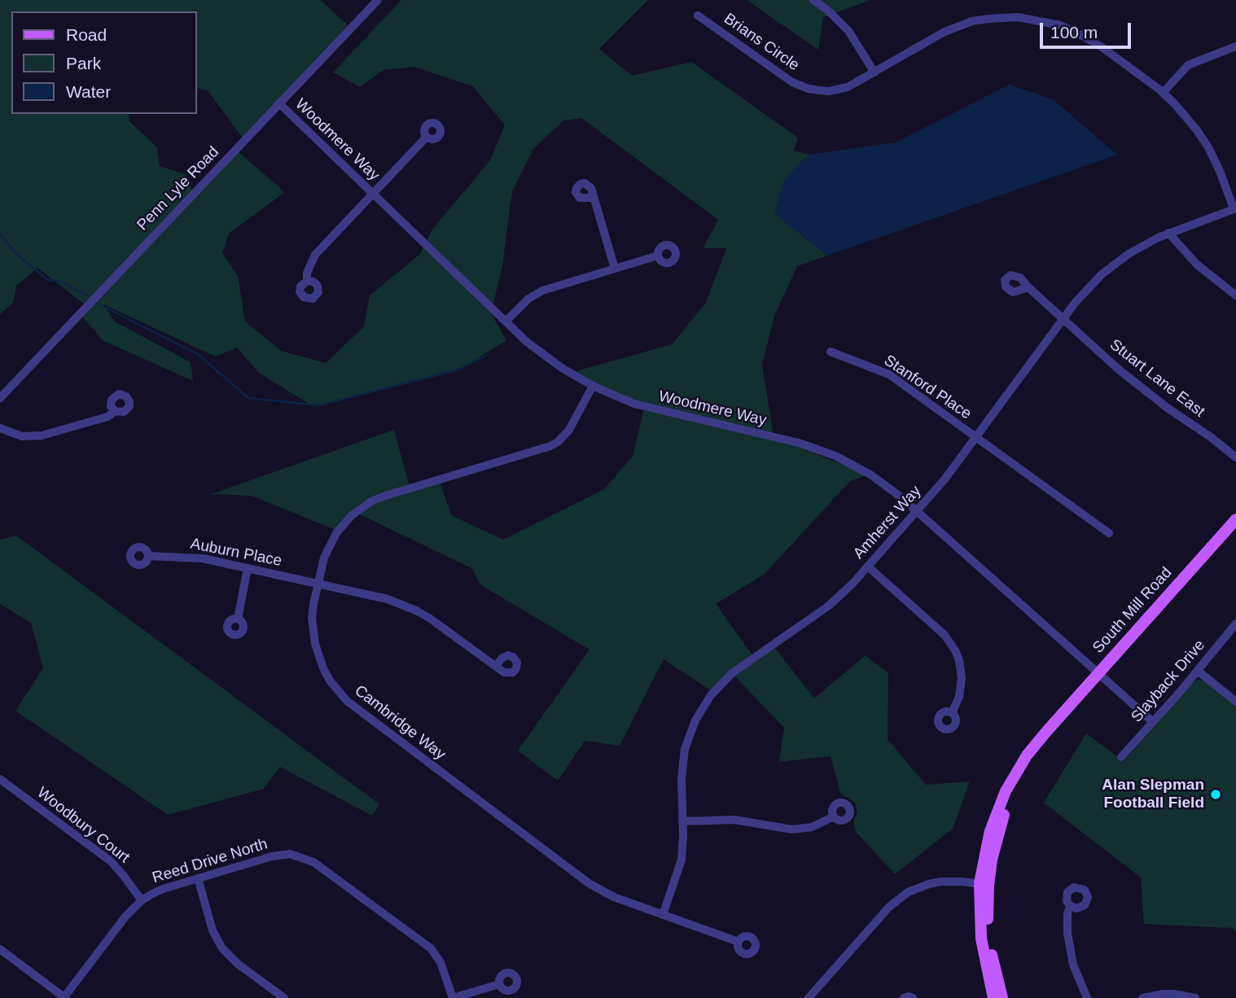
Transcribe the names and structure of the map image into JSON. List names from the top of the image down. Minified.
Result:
{"streets":{"main road":["South Mill Road"],"street":["Brians Circle","Woodmere Way","Penn Lyle Road","Stuart Lane East","Stanford Place","Amherst Way","Auburn Place","Slayback Drive","Cambridge Way","Woodbury Court","Reed Drive North"]},"crossings":[["Brians Circle","Amherst Way"],["Woodmere Way","Penn Lyle Road"],["Woodmere Way","Amherst Way"],["Woodmere Way","South Mill Road"],["Woodmere Way","Slayback Drive"],["Woodmere Way","Cambridge Way"],["Stuart Lane East","Amherst Way"],["Stanford Place","Amherst Way"],["Amherst Way","Cambridge Way"],["Auburn Place","Cambridge Way"],["Woodbury Court","Reed Drive North"]],"places":["Alan Slepman Football Field"],"legend":["Road","Park","Water"],"scale_bar":"100 m"}
